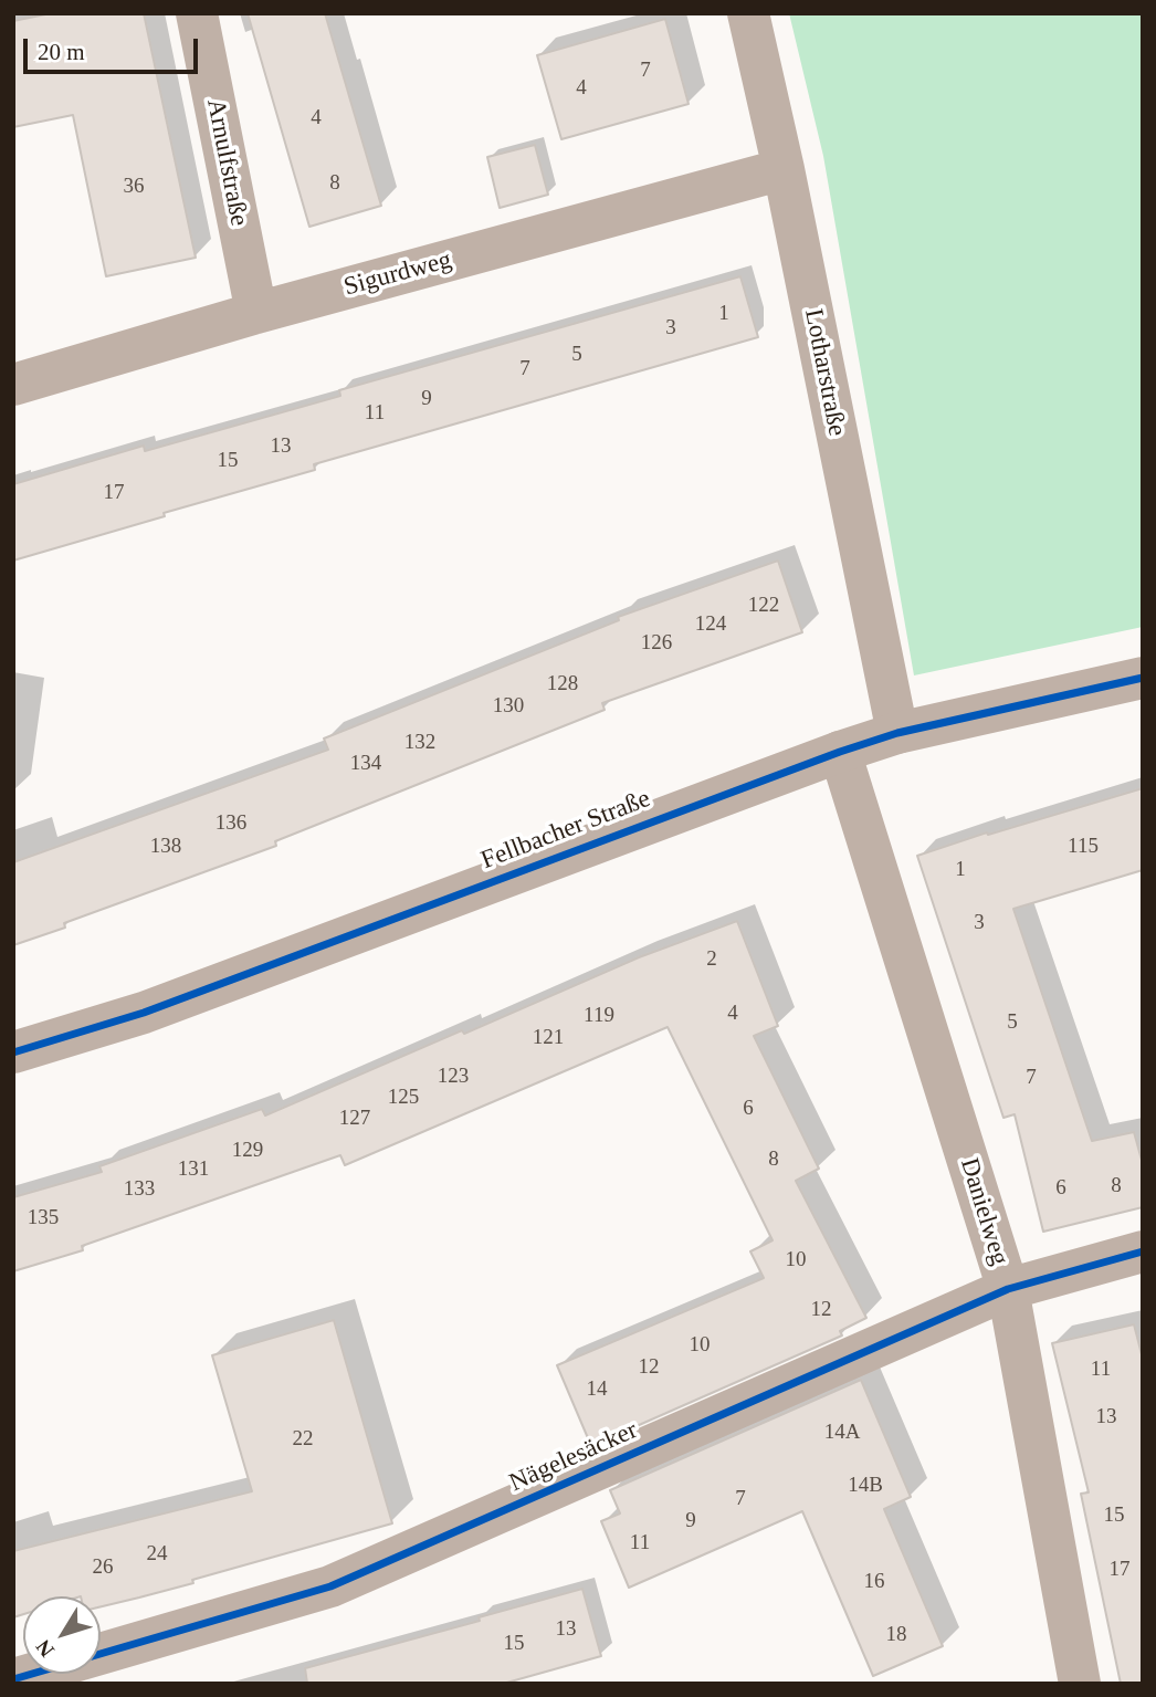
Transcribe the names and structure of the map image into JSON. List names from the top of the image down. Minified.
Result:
{"streets":{"street":["Arnulfstraße","Sigurdweg","Lotharstraße","Fellbacher Straße","Danielweg","Nägelesäcker"]},"crossings":[["Arnulfstraße","Sigurdweg"],["Sigurdweg","Lotharstraße"],["Lotharstraße","Fellbacher Straße"],["Fellbacher Straße","Danielweg"],["Danielweg","Nägelesäcker"]],"house_numbers":["7","4","4","8","36","1","3","5","7","9","11","13","15","17","122","124","126","128","130","132","134","136","138","115","1","3","2","4","119","5","121","123","7","125","6","127","129","8","131","8","6","133","135","10","12","10","12","11","14","13","14A","22","14B","7","15","9","11","24","26","17","16","13","18","15"],"scale_bar":"20 m","north":"bottom left"}
